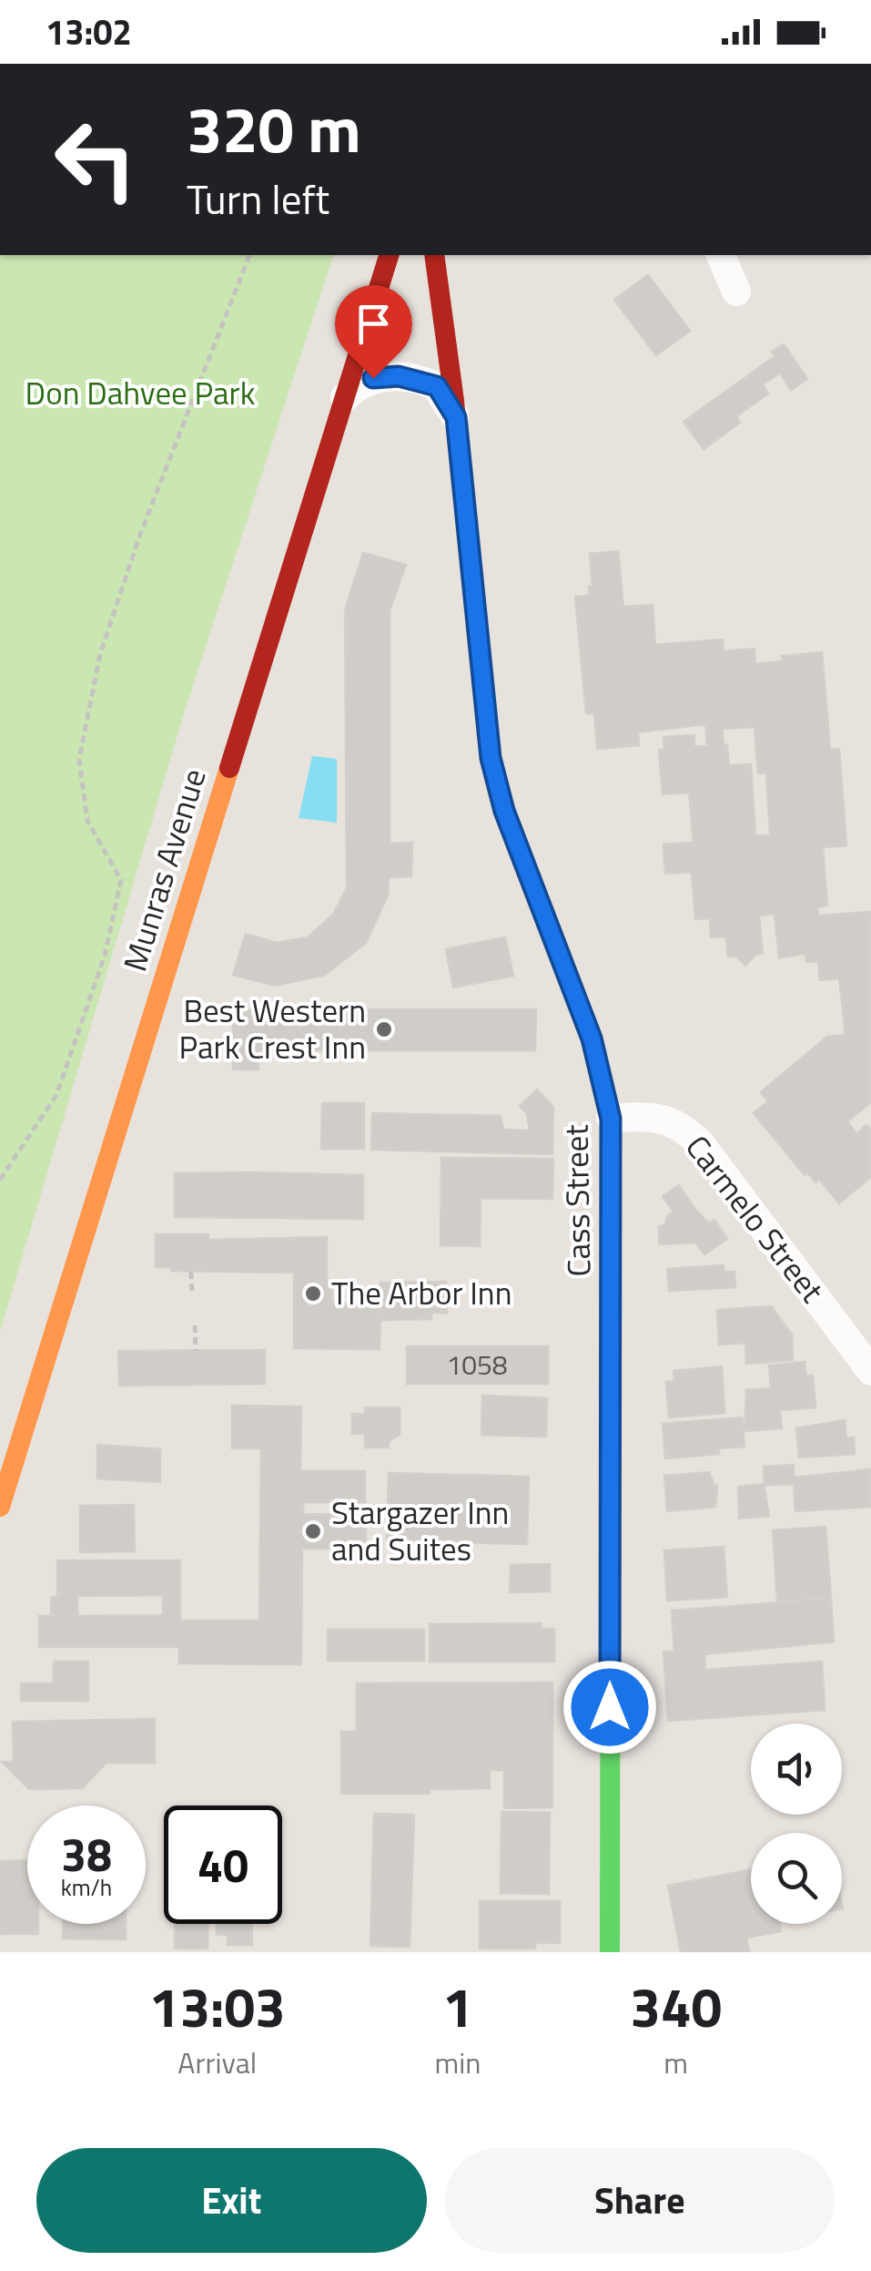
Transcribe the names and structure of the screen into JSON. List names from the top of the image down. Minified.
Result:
{"streets":{"street":["Munras Avenue","Cass Street","Carmelo Street"]},"crossings":[["Cass Street","Carmelo Street"]],"parks":["Don Dahvee Park"],"places":["Best Western Park Crest Inn","The Arbor Inn","Stargazer Inn and Suites"],"house_numbers":["1058"],"page":{"status":"13:02","turn":["320 m","Turn left"],"speed":"38 km/h","limit":"40","eta":["13:03","Arrival","1","min","340","m"],"buttons":["Exit","Share"]}}
